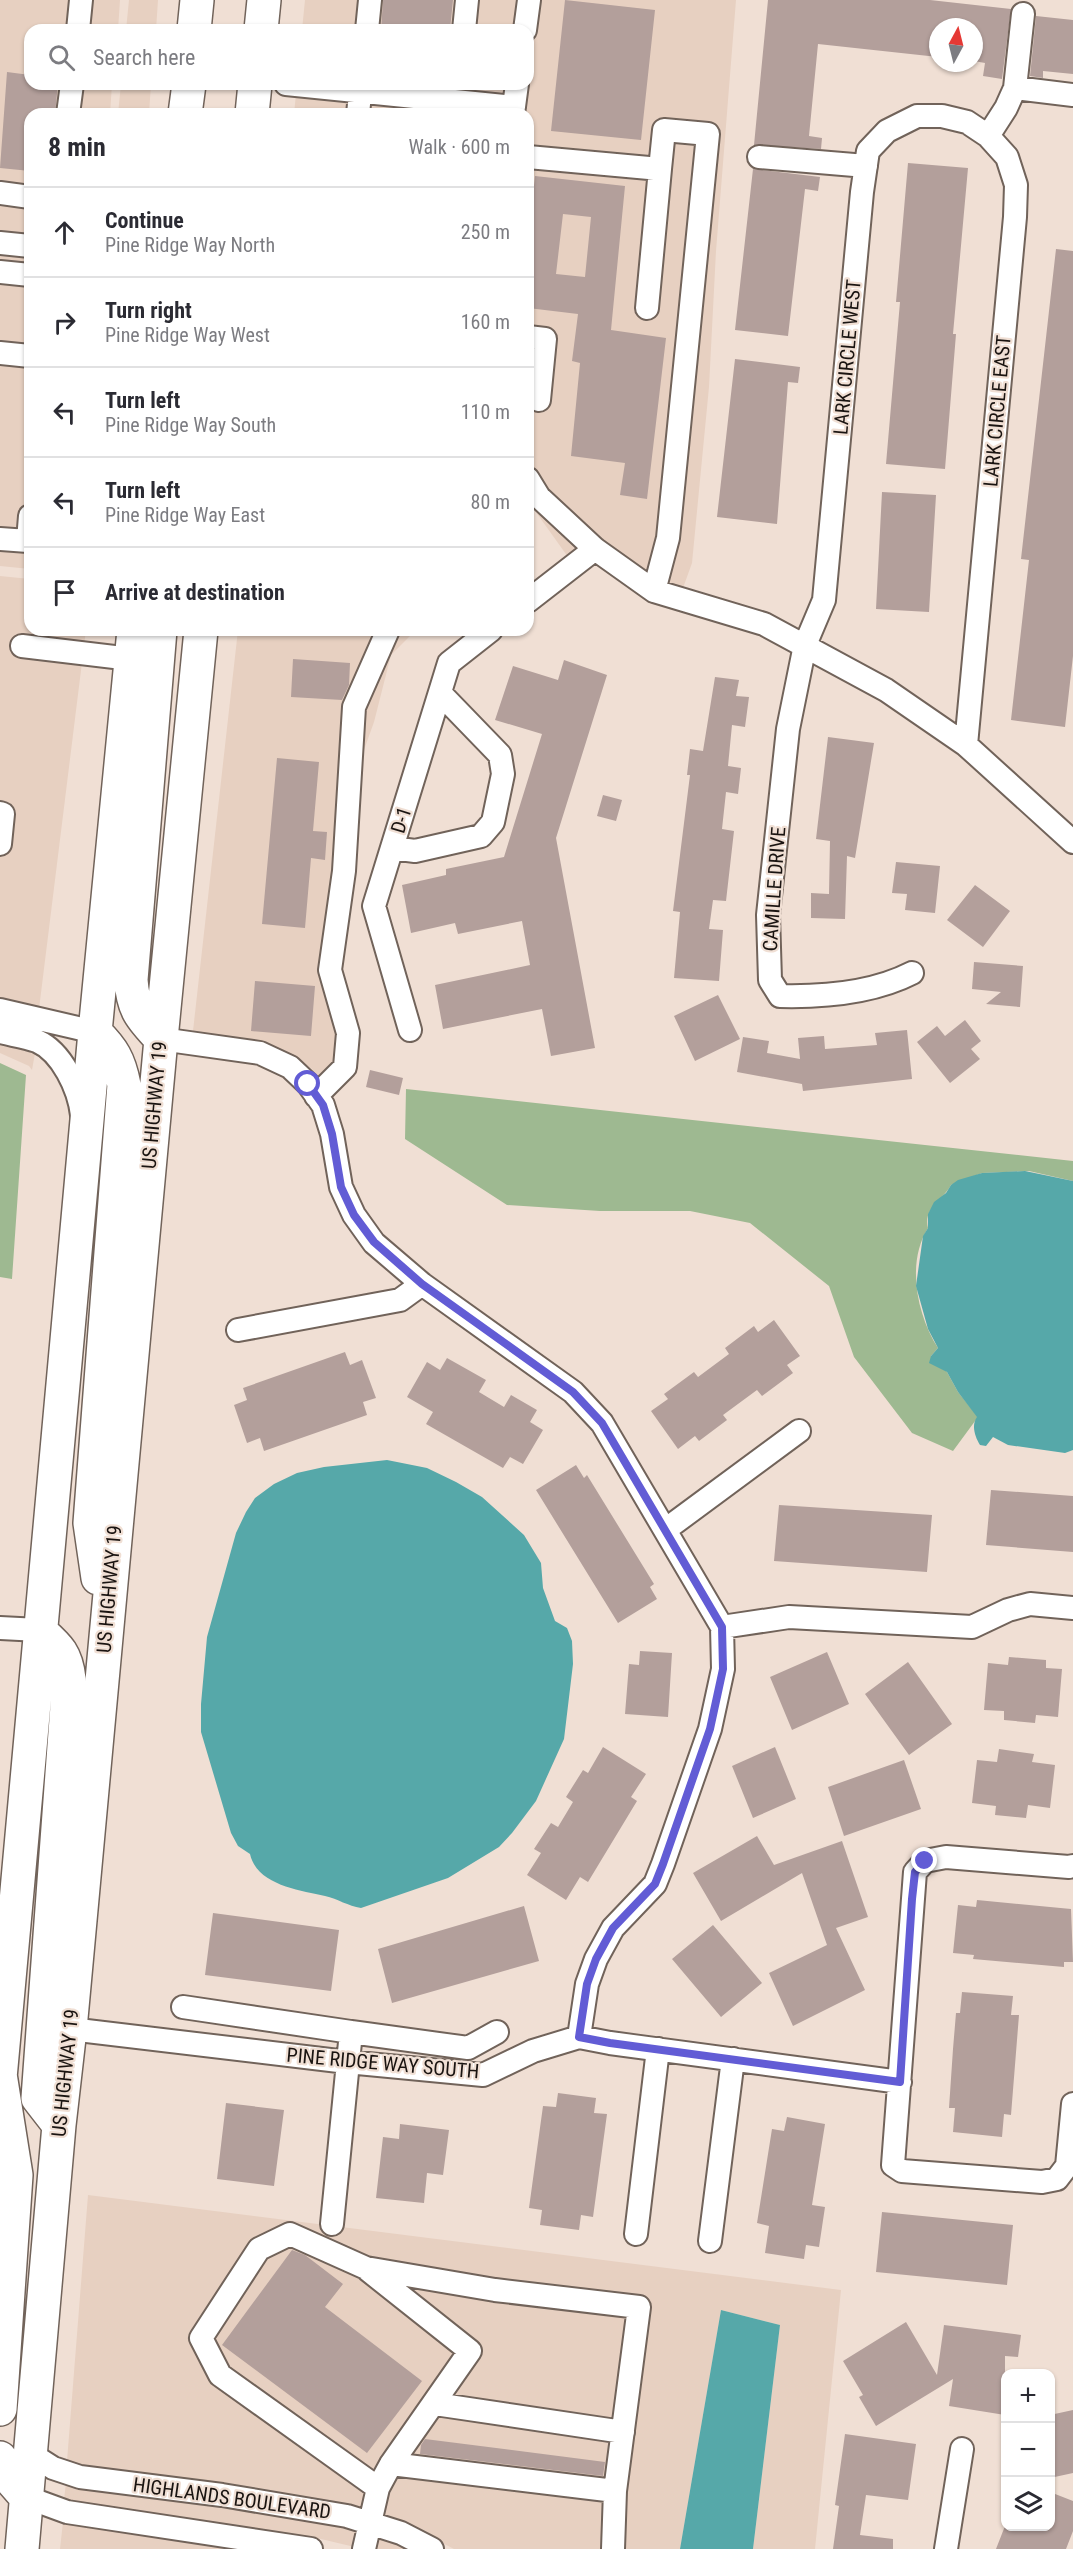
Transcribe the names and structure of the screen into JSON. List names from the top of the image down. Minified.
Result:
{"streets":{"highway":["US HIGHWAY 19"],"street":["LARK CIRCLE WEST","LARK CIRCLE EAST","D-1","CAMILLE DRIVE","PINE RIDGE WAY SOUTH","HIGHLANDS BOULEVARD"]},"crossings":[["LARK CIRCLE WEST","LARK CIRCLE EAST"],["LARK CIRCLE WEST","CAMILLE DRIVE"],["US HIGHWAY 19","PINE RIDGE WAY SOUTH"],["US HIGHWAY 19","HIGHLANDS BOULEVARD"]],"north":"top","page":{"search":"Search here","heading":["8 min","Walk · 600 m"],"list":[["Continue","Pine Ridge Way North","250 m"],["Turn right","Pine Ridge Way West","160 m"],["Turn left","Pine Ridge Way South","110 m"],["Turn left","Pine Ridge Way East","80 m"],"Arrive at destination"],"map_buttons":["+","−"]}}
